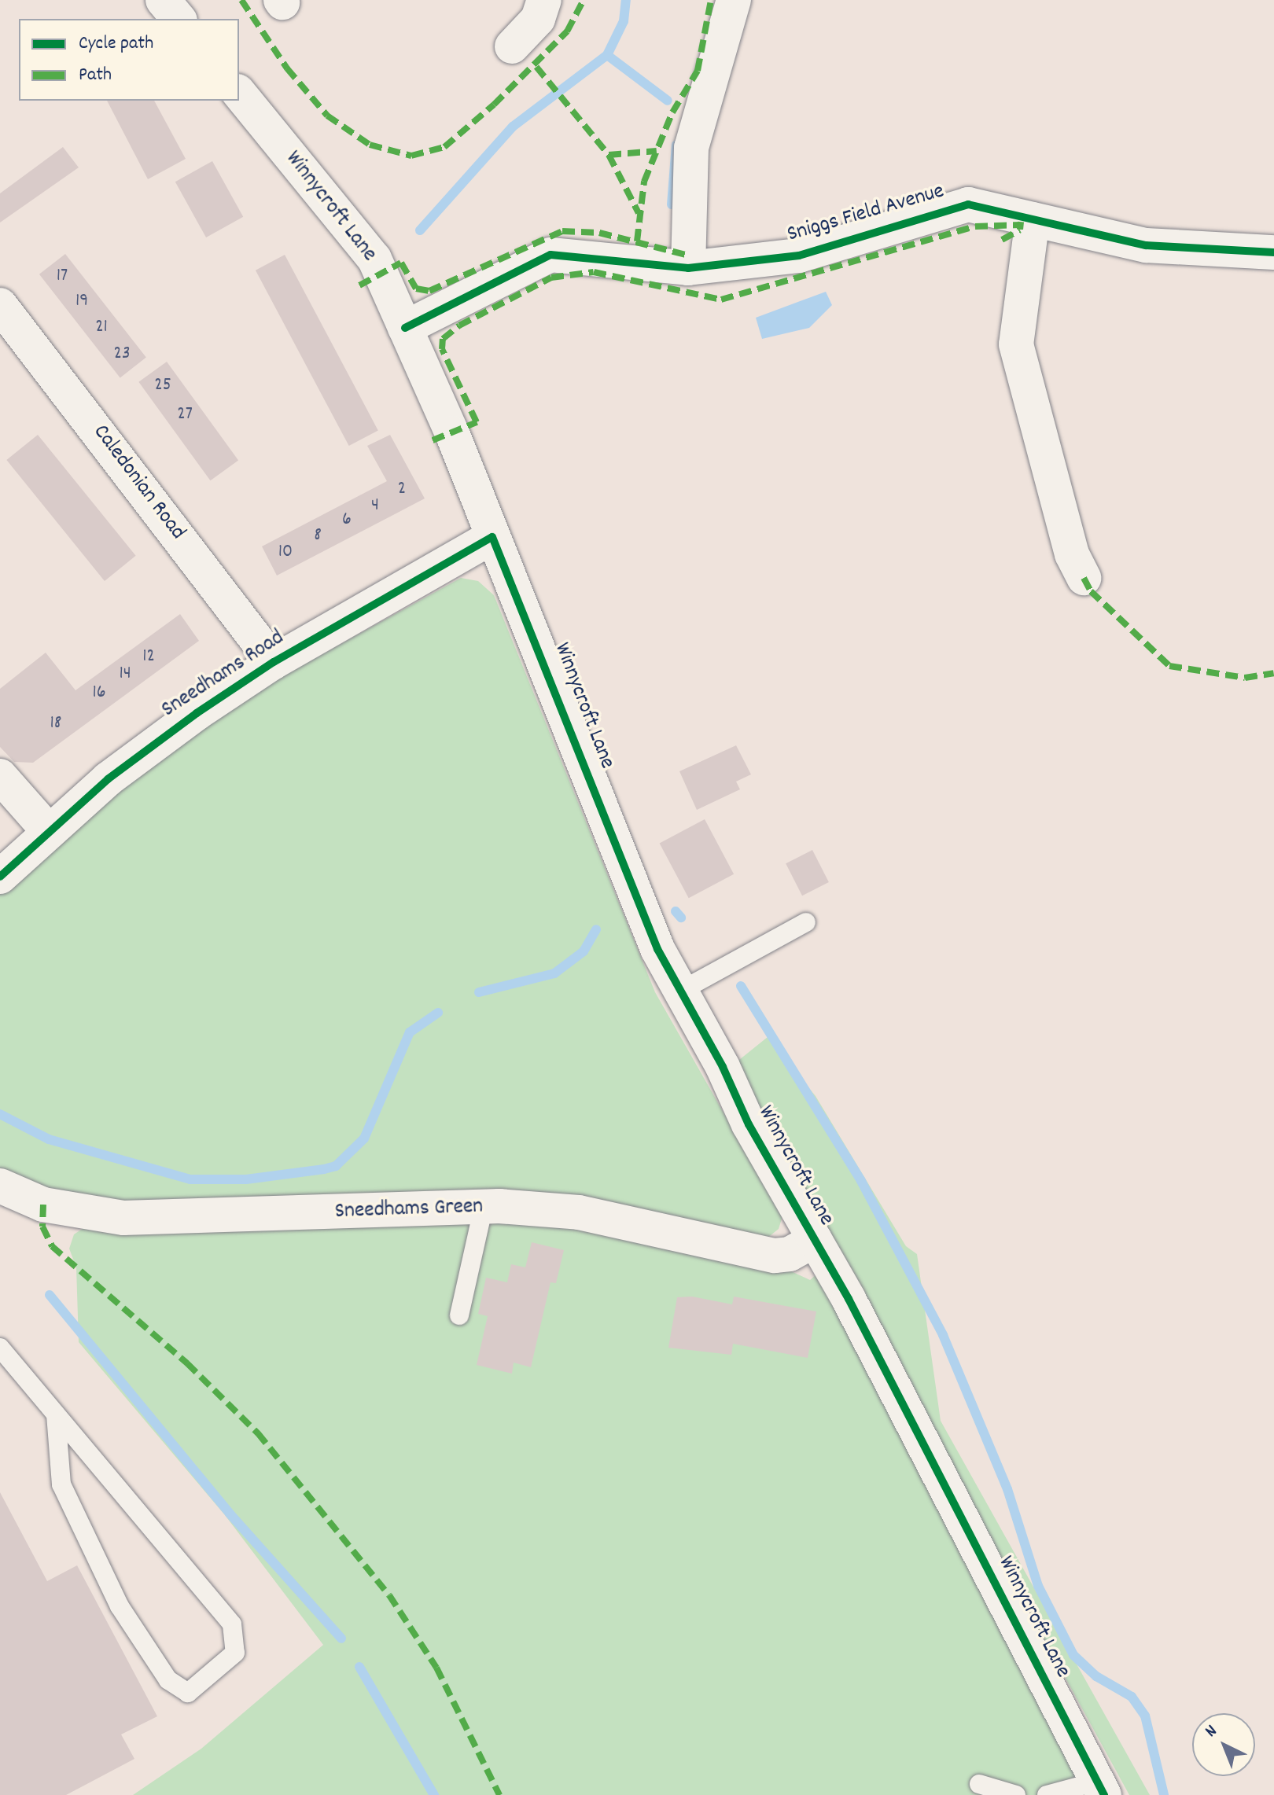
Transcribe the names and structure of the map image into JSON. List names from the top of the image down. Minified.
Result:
{"streets":{"street":["Winnycroft Lane","Sniggs Field Avenue","Caledonian Road","Sneedhams Road","Sneedhams Green"]},"crossings":[["Winnycroft Lane","Sniggs Field Avenue"],["Winnycroft Lane","Sneedhams Road"],["Winnycroft Lane","Sneedhams Green"],["Caledonian Road","Sneedhams Road"]],"house_numbers":["17","19","21","23","25","27","2","4","6","8","10","12","14","16","18"],"legend":["Cycle path","Path"],"north":"top left"}
